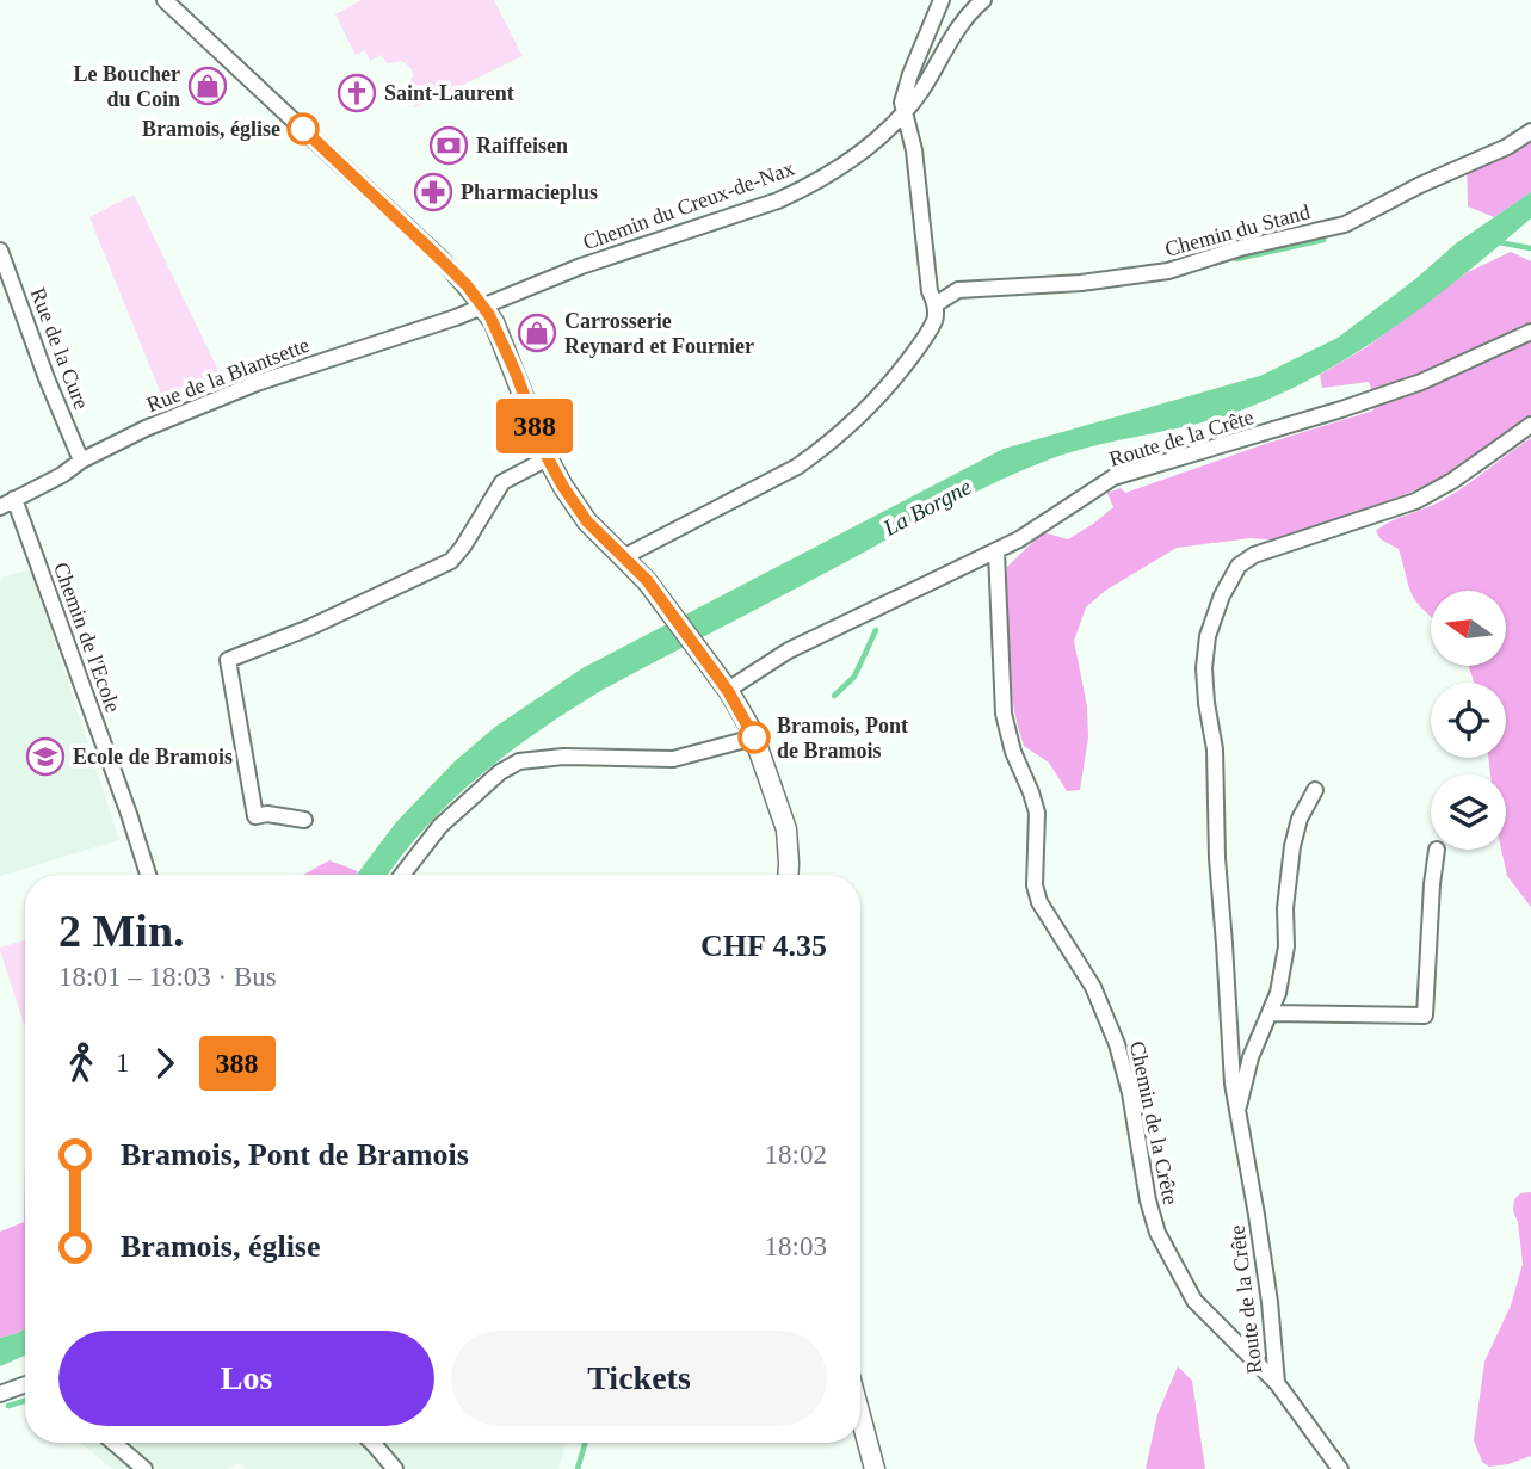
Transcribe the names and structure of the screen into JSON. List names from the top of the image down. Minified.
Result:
{"streets":{"street":["Chemin du Creux-de-Nax","Chemin du Stand","Rue de la Cure","Rue de la Blantsette","Route de la Crête","Chemin de l'Ecole","Chemin de la Crête"]},"crossings":[["Chemin du Creux-de-Nax","Rue de la Blantsette"],["Rue de la Cure","Rue de la Blantsette"],["Rue de la Blantsette","Chemin de l'Ecole"],["Route de la Crête","Chemin de la Crête"]],"water":["La Borgne"],"places":{"shop":["Le Boucher du Coin","Carrosserie Reynard et Fournier"],"church":["Saint-Laurent"],"other":["Bramois, église","Bramois, Pont de Bramois"],"bank":["Raiffeisen"],"pharmacy":["Pharmacieplus"],"school or university":["Ecole de Bramois"]},"lines":["bus line 388"],"north":"left","page":{"on_map":"388","heading":["2 Min.","18:01 – 18:03 · Bus","CHF 4.35"],"legs":["1","388"],"list":[{"name":"Bramois, Pont de Bramois","value":"18:02"},{"name":"Bramois, église","value":"18:03"}],"buttons":["Los","Tickets"]}}
